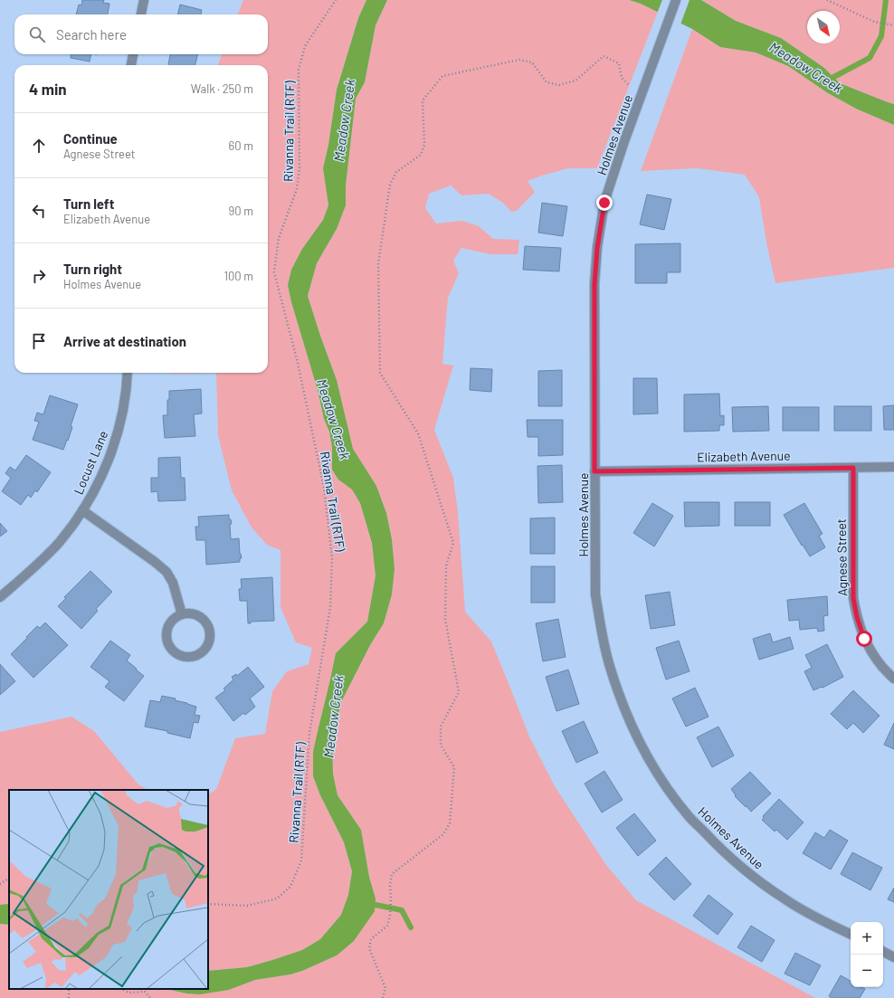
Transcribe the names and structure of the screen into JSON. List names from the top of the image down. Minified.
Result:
{"streets":{"street":["Holmes Avenue","Elizabeth Avenue","Locust Lane","Agnese Street"],"path":["Rivanna Trail (RTF)"]},"crossings":[["Holmes Avenue","Elizabeth Avenue"],["Elizabeth Avenue","Agnese Street"]],"water":["Meadow Creek"],"north":"bottom right","page":{"search":"Search here","heading":["4 min","Walk · 250 m"],"list":[["Continue","Agnese Street","60 m"],["Turn left","Elizabeth Avenue","90 m"],["Turn right","Holmes Avenue","100 m"],"Arrive at destination"],"map_buttons":["+","−"]}}
